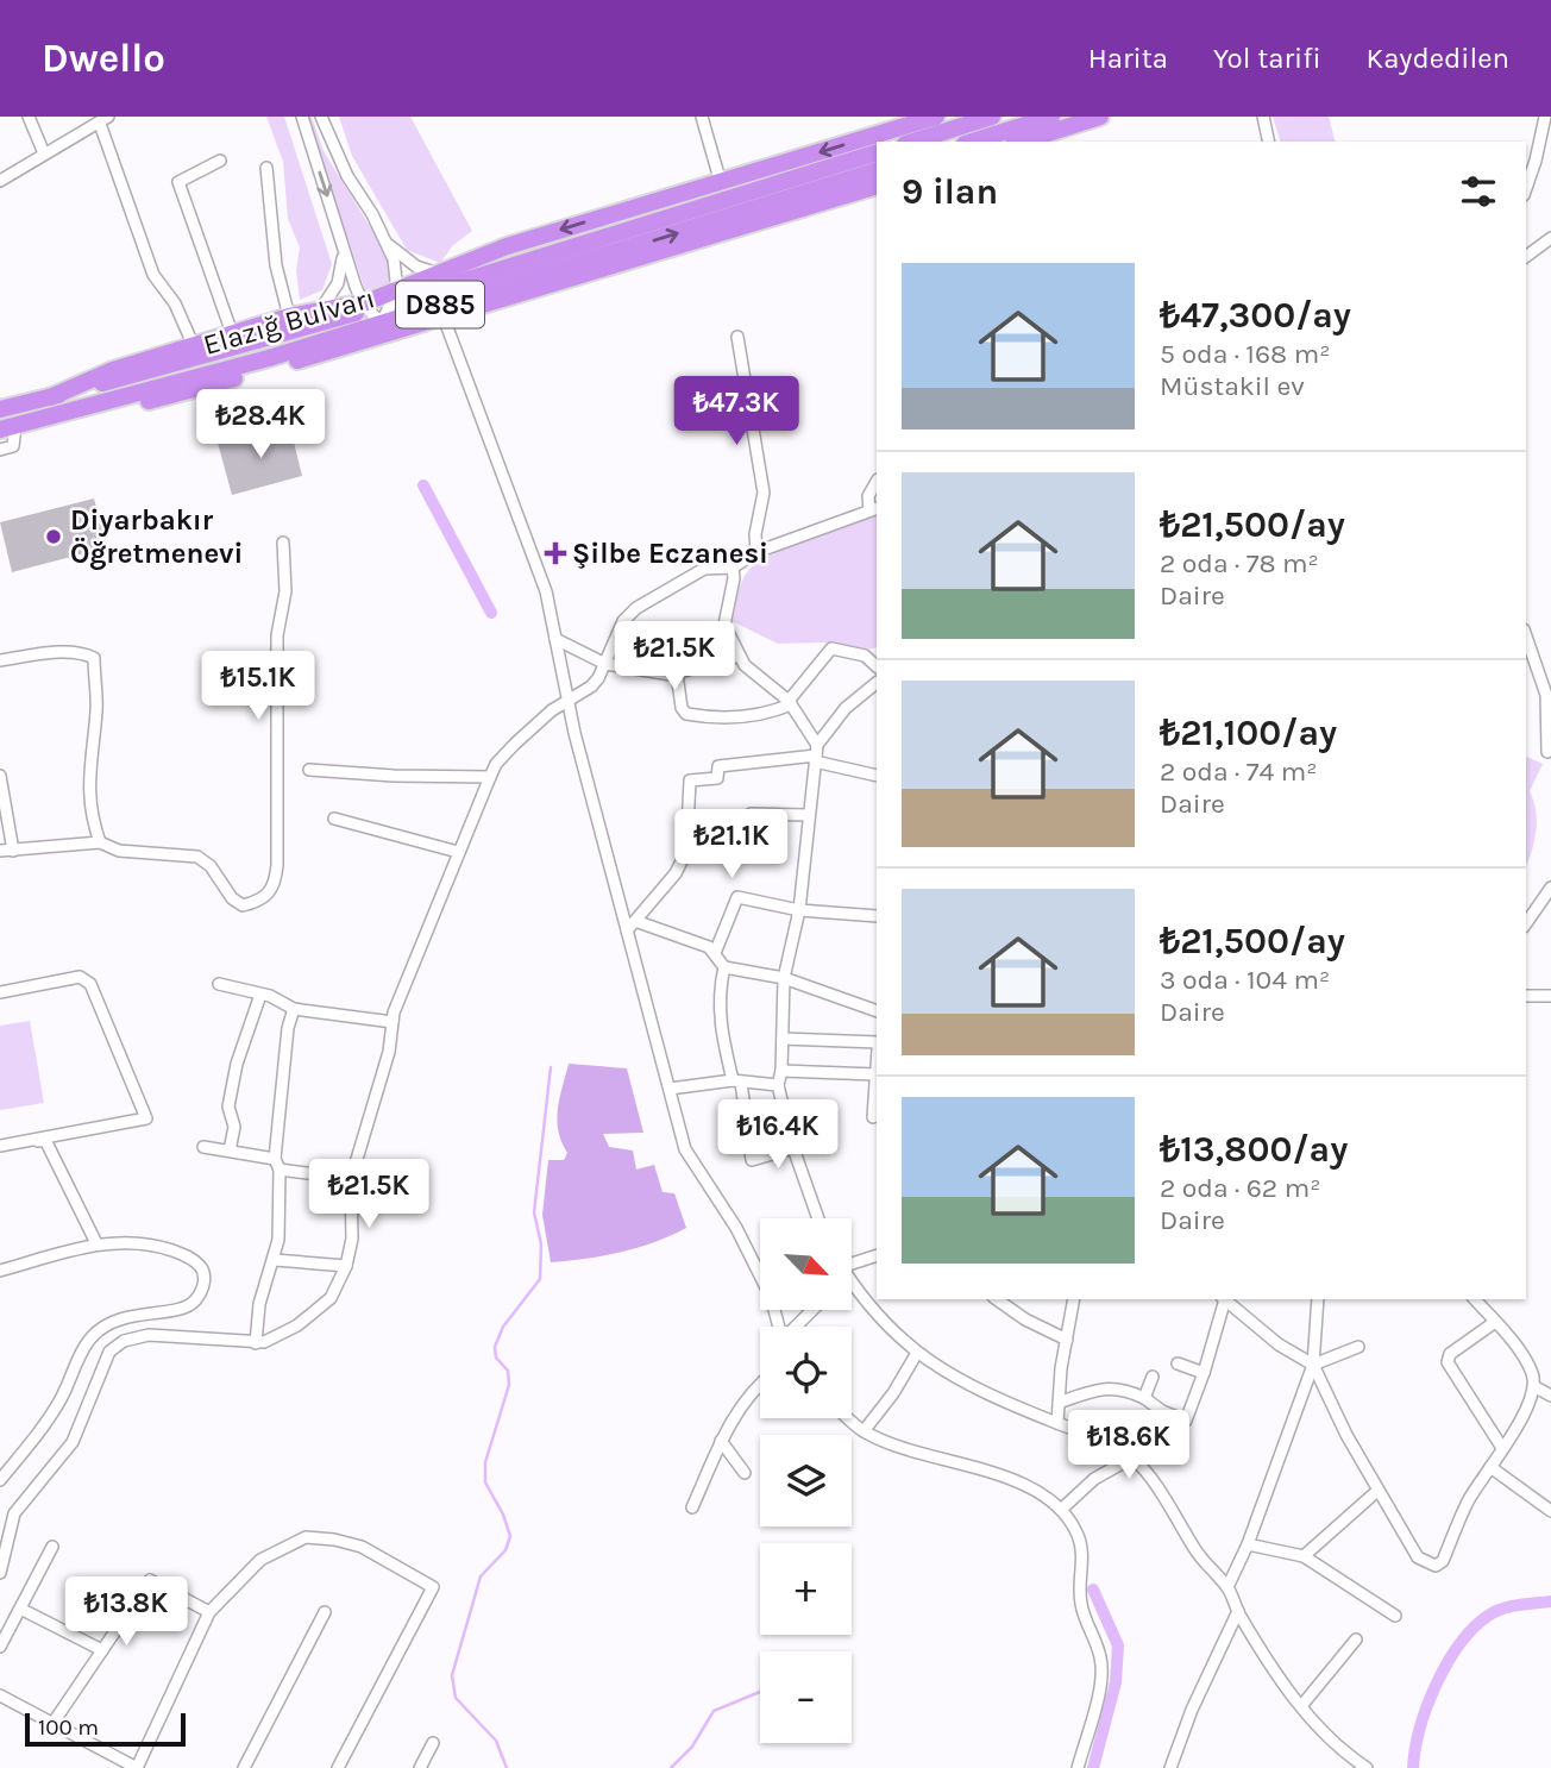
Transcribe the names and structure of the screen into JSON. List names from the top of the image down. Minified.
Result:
{"streets":{"highway":["D885","Elazığ Bulvarı"]},"places":{"other":["Diyarbakır Öğretmenevi"],"health":["Şilbe Eczanesi"]},"scale_bar":"100 m","north":"bottom right","page":{"header":"Dwello","nav":["Harita","Yol tarifi","Kaydedilen"],"heading":"9 ilan","list":[{"name":"₺47,300/ay","note":"5 oda · 168 m² · Müstakil ev"},{"name":"₺21,500/ay","note":"2 oda · 78 m² · Daire"},{"name":"₺21,100/ay","note":"2 oda · 74 m² · Daire"},{"name":"₺21,500/ay","note":"3 oda · 104 m² · Daire"},{"name":"₺13,800/ay","note":"2 oda · 62 m² · Daire"}],"price":["₺47.3K","₺28.4K","₺21.5K","₺15.1K","₺21.1K","₺16.4K","₺21.5K","₺18.6K","₺13.8K"],"map_buttons":["+","−"],"scale":"100 m"}}
